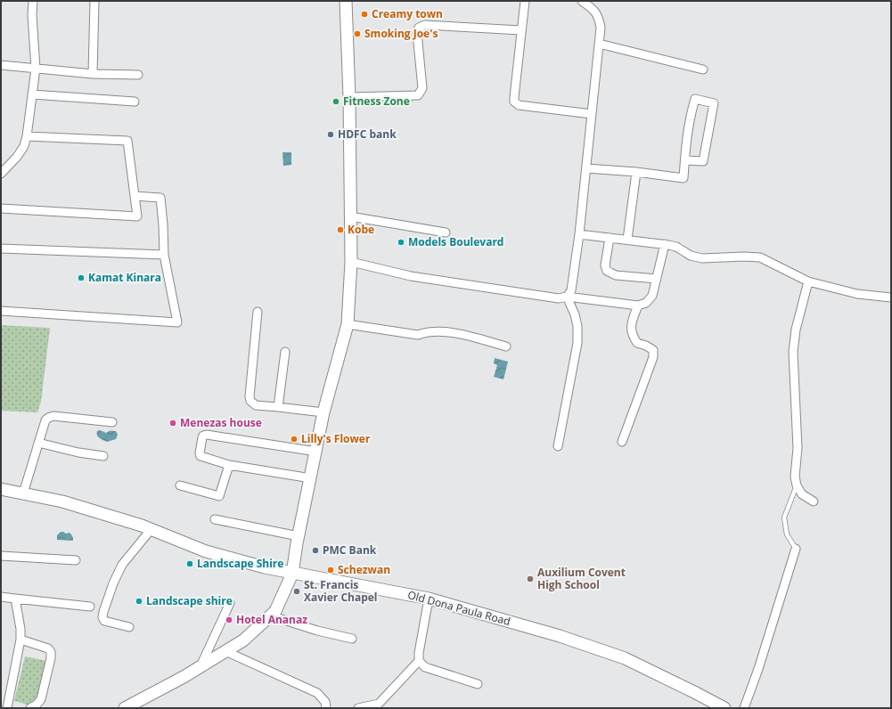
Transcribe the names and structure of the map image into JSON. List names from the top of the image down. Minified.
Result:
{"streets":{"main road":["Old Dona Paula Road"]},"places":["Creamy town","Smoking Joe's","Fitness Zone","HDFC bank","Kobe","Models Boulevard","Kamat Kinara","Menezas house","Lilly's Flower","PMC Bank","Landscape Shire","Schezwan","Auxilium Covent High School","St. Francis Xavier Chapel","Landscape shire","Hotel Ananaz"]}
